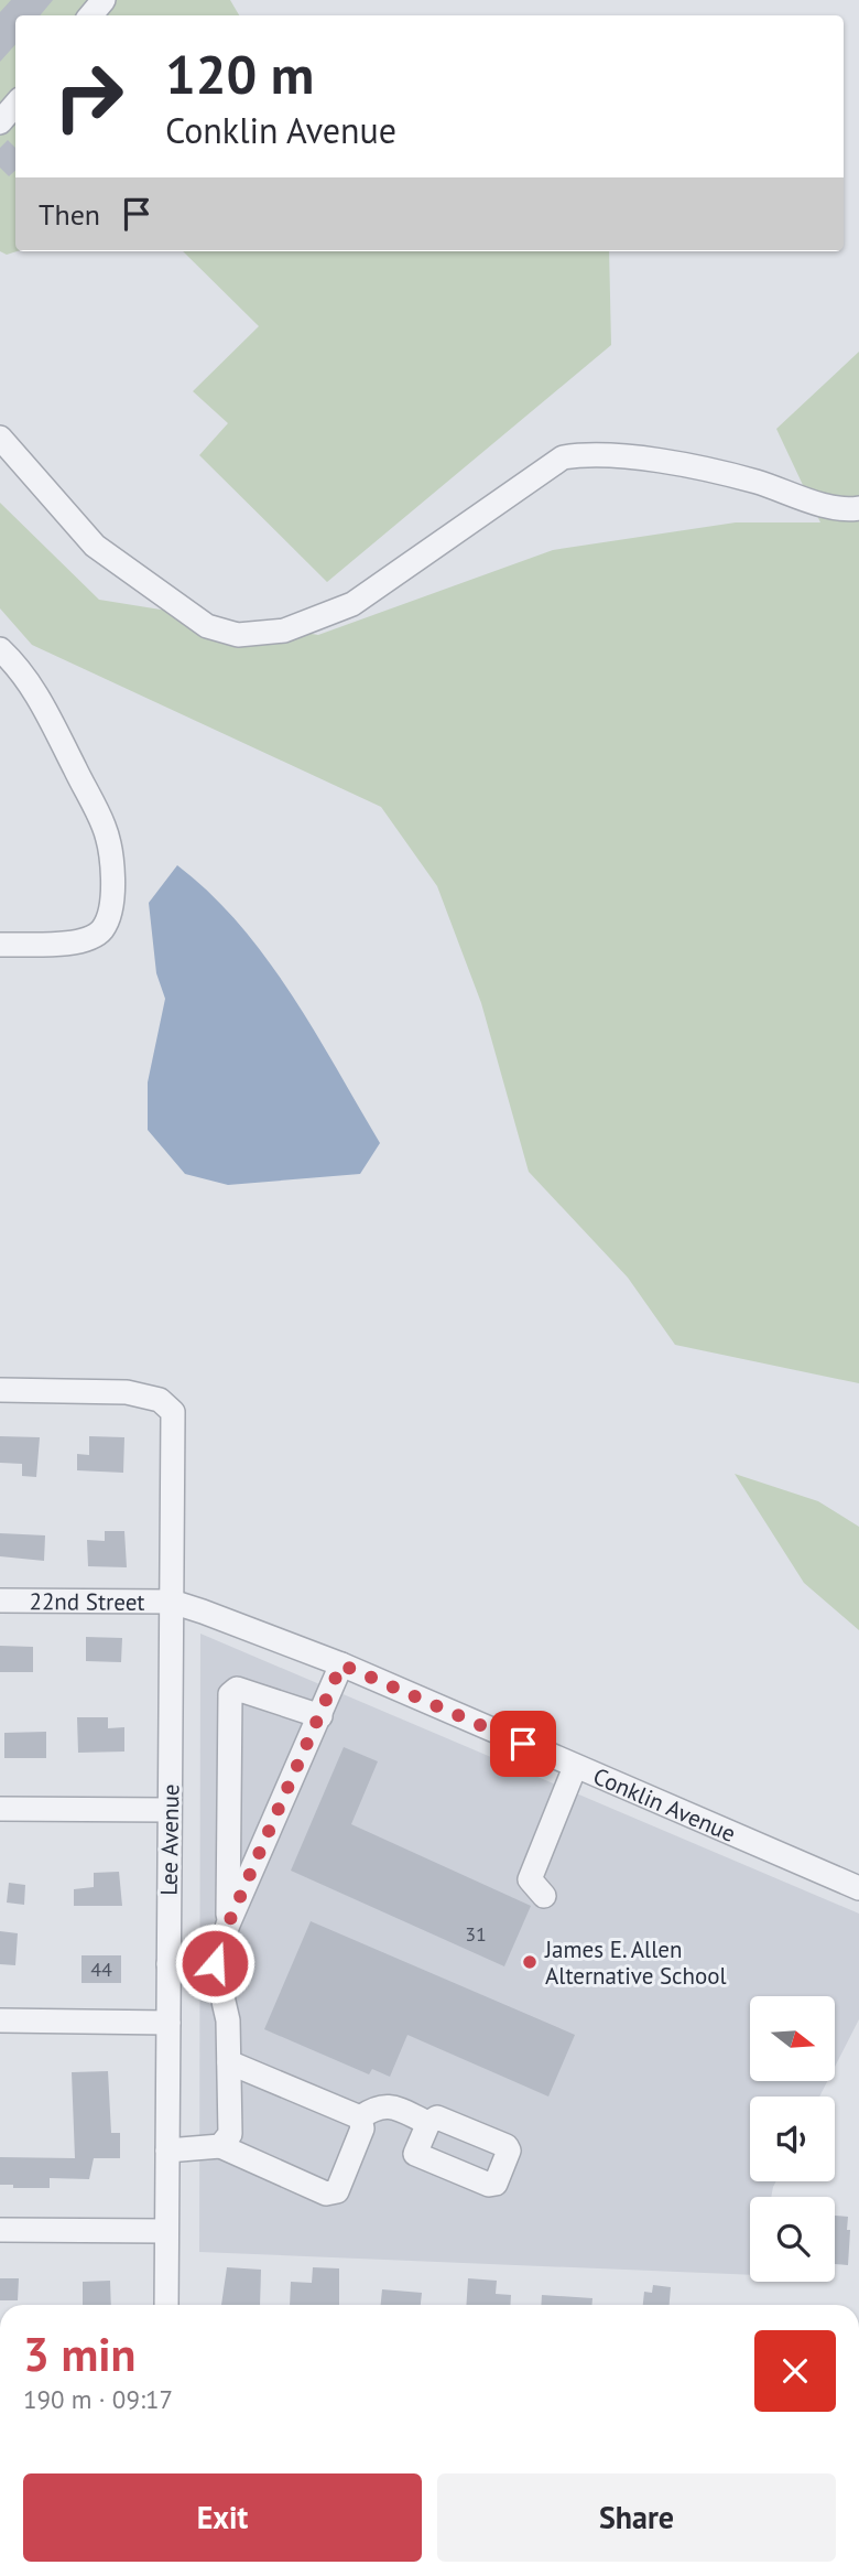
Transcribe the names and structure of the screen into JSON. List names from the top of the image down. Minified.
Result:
{"streets":{"street":["22nd Street","Conklin Avenue","Lee Avenue"]},"crossings":[["22nd Street","Conklin Avenue"],["22nd Street","Lee Avenue"],["Conklin Avenue","Lee Avenue"]],"places":["James E. Allen Alternative School"],"house_numbers":["31","44"],"north":"right","page":{"turn":["120 m","Conklin Avenue"],"then":"Then","heading":["3 min","190 m · 09:17"],"buttons":["Exit","Share"]}}
